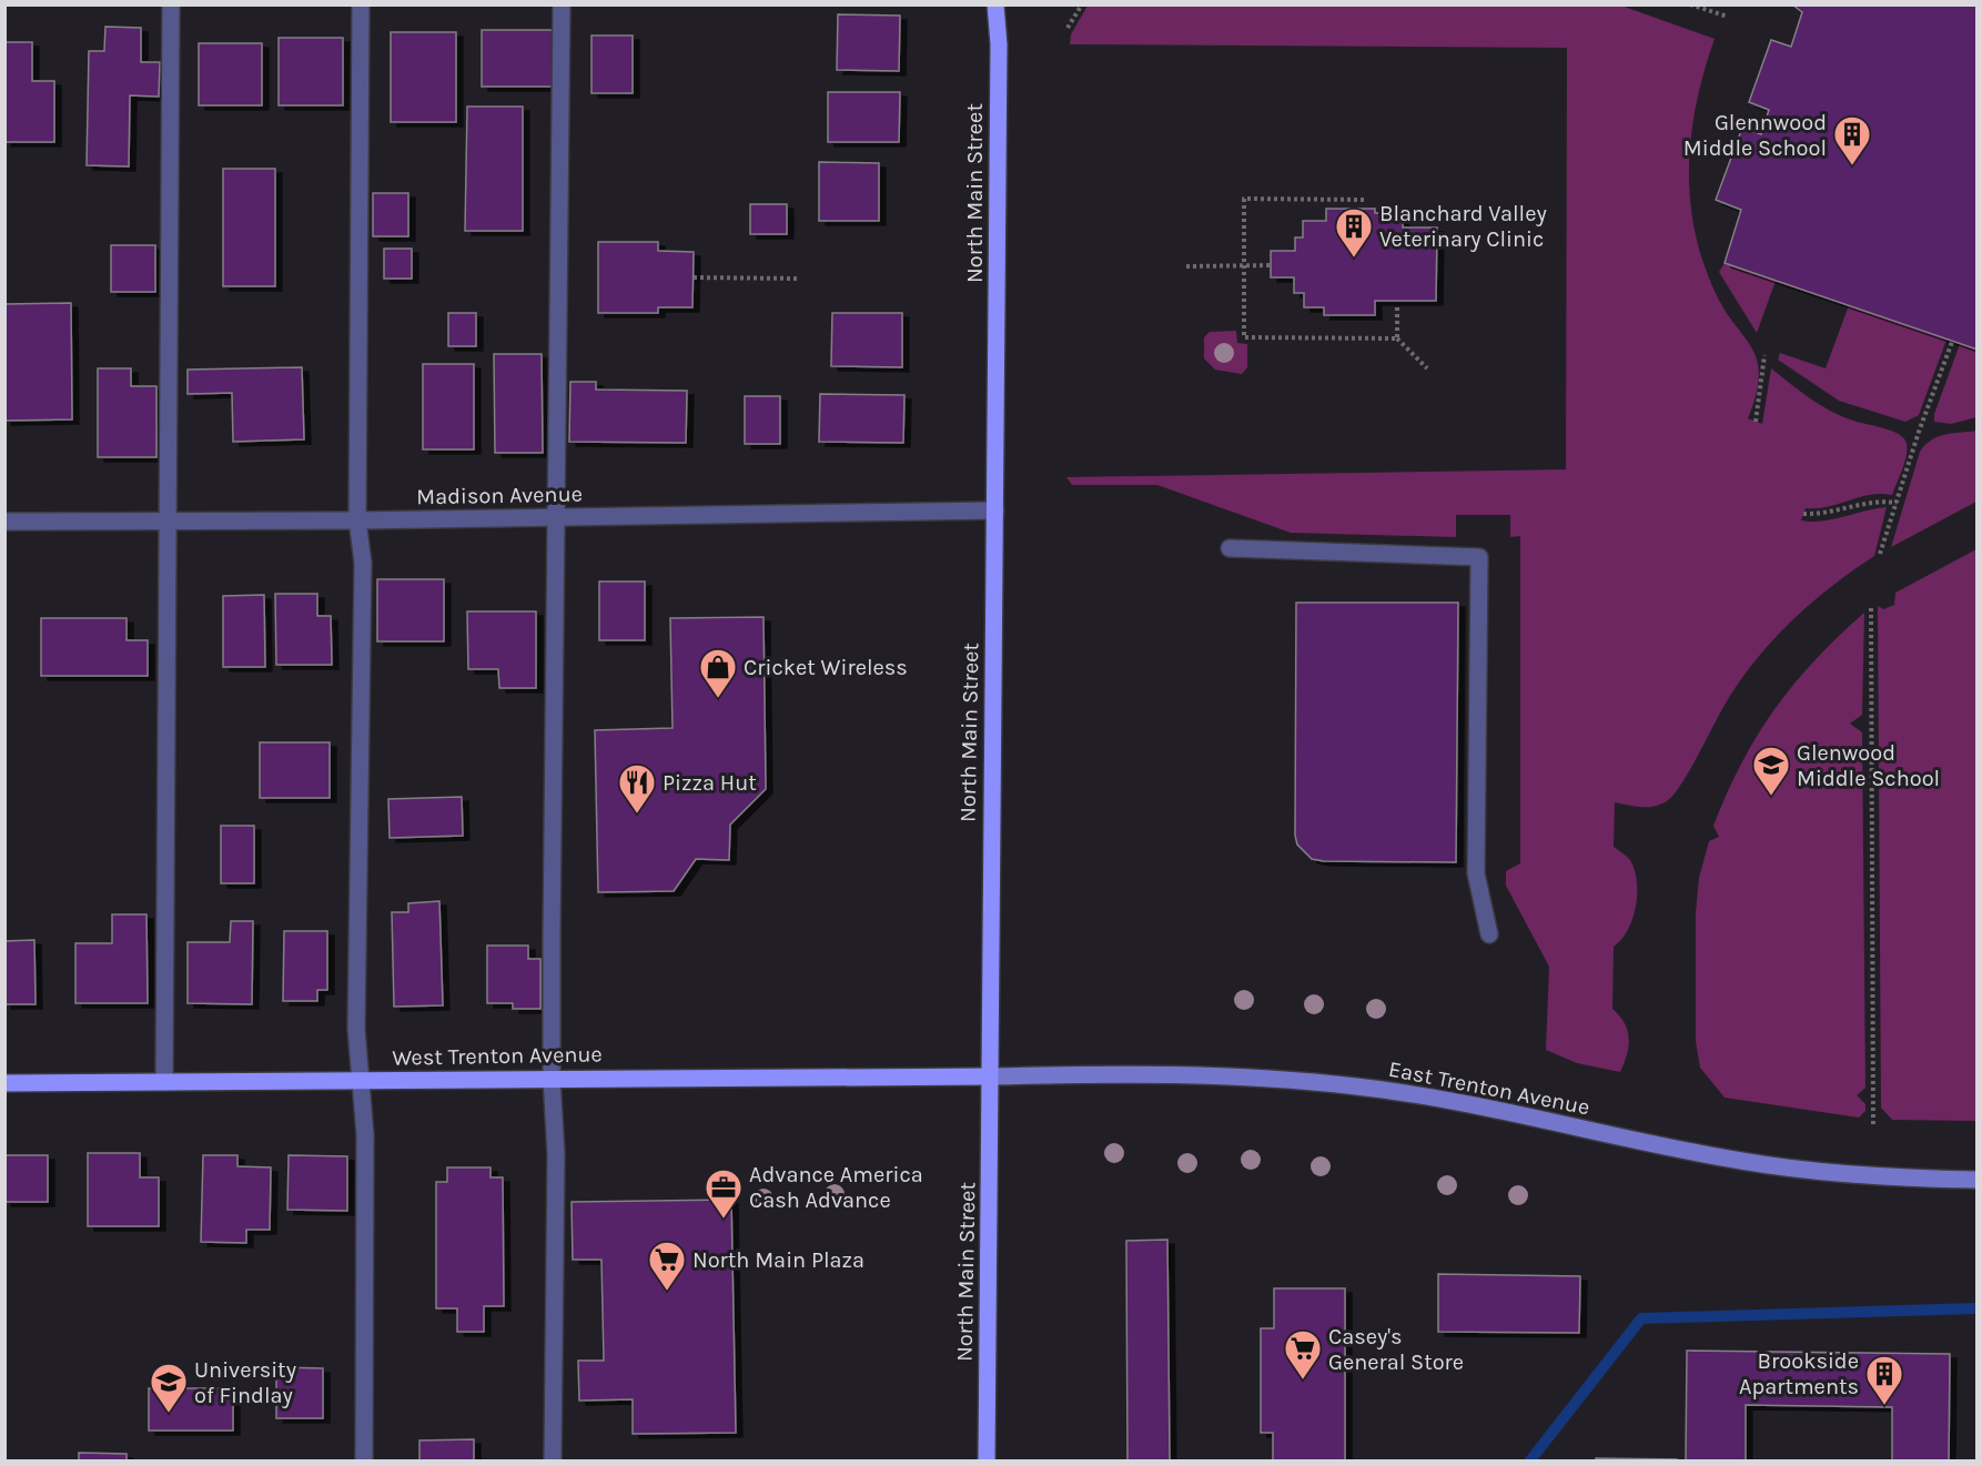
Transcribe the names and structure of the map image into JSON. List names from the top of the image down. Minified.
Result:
{"streets":{"main road":["North Main Street","West Trenton Avenue"],"street":["Madison Avenue","East Trenton Avenue"]},"crossings":[["North Main Street","Madison Avenue"],["North Main Street","West Trenton Avenue"],["North Main Street","East Trenton Avenue"],["West Trenton Avenue","East Trenton Avenue"]],"places":{"building":["Glennwood Middle School","Blanchard Valley Veterinary Clinic","Brookside Apartments"],"shop":["Cricket Wireless"],"school or university":["Glenwood Middle School","University of Findlay"],"restaurant":["Pizza Hut"],"office":["Advance America Cash Advance"],"supermarket":["North Main Plaza","Casey's General Store"]}}
